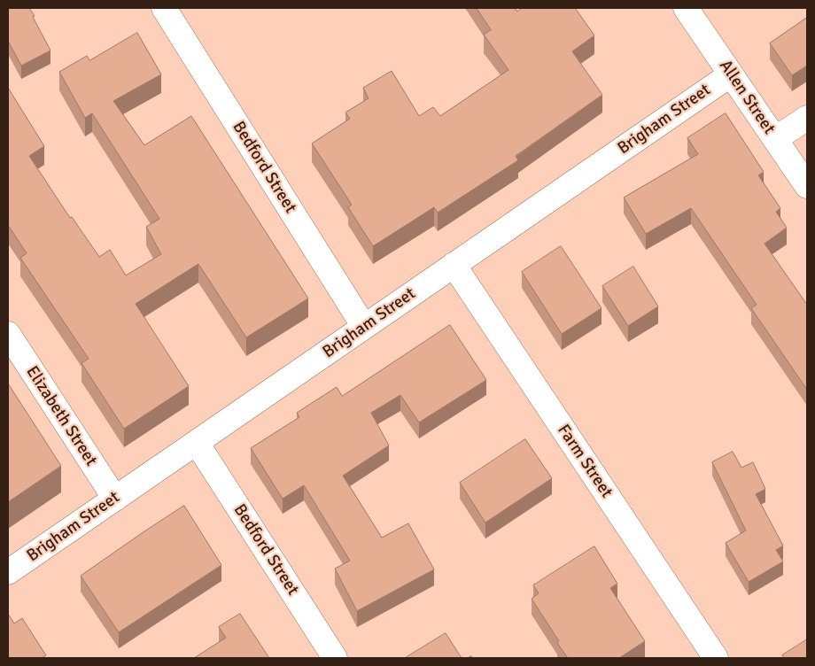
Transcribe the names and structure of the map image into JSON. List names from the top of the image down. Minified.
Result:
{"streets":{"street":["Allen Street","Brigham Street","Bedford Street","Elizabeth Street","Farm Street"]},"crossings":[["Allen Street","Brigham Street"],["Brigham Street","Bedford Street"],["Brigham Street","Elizabeth Street"],["Brigham Street","Farm Street"]]}
